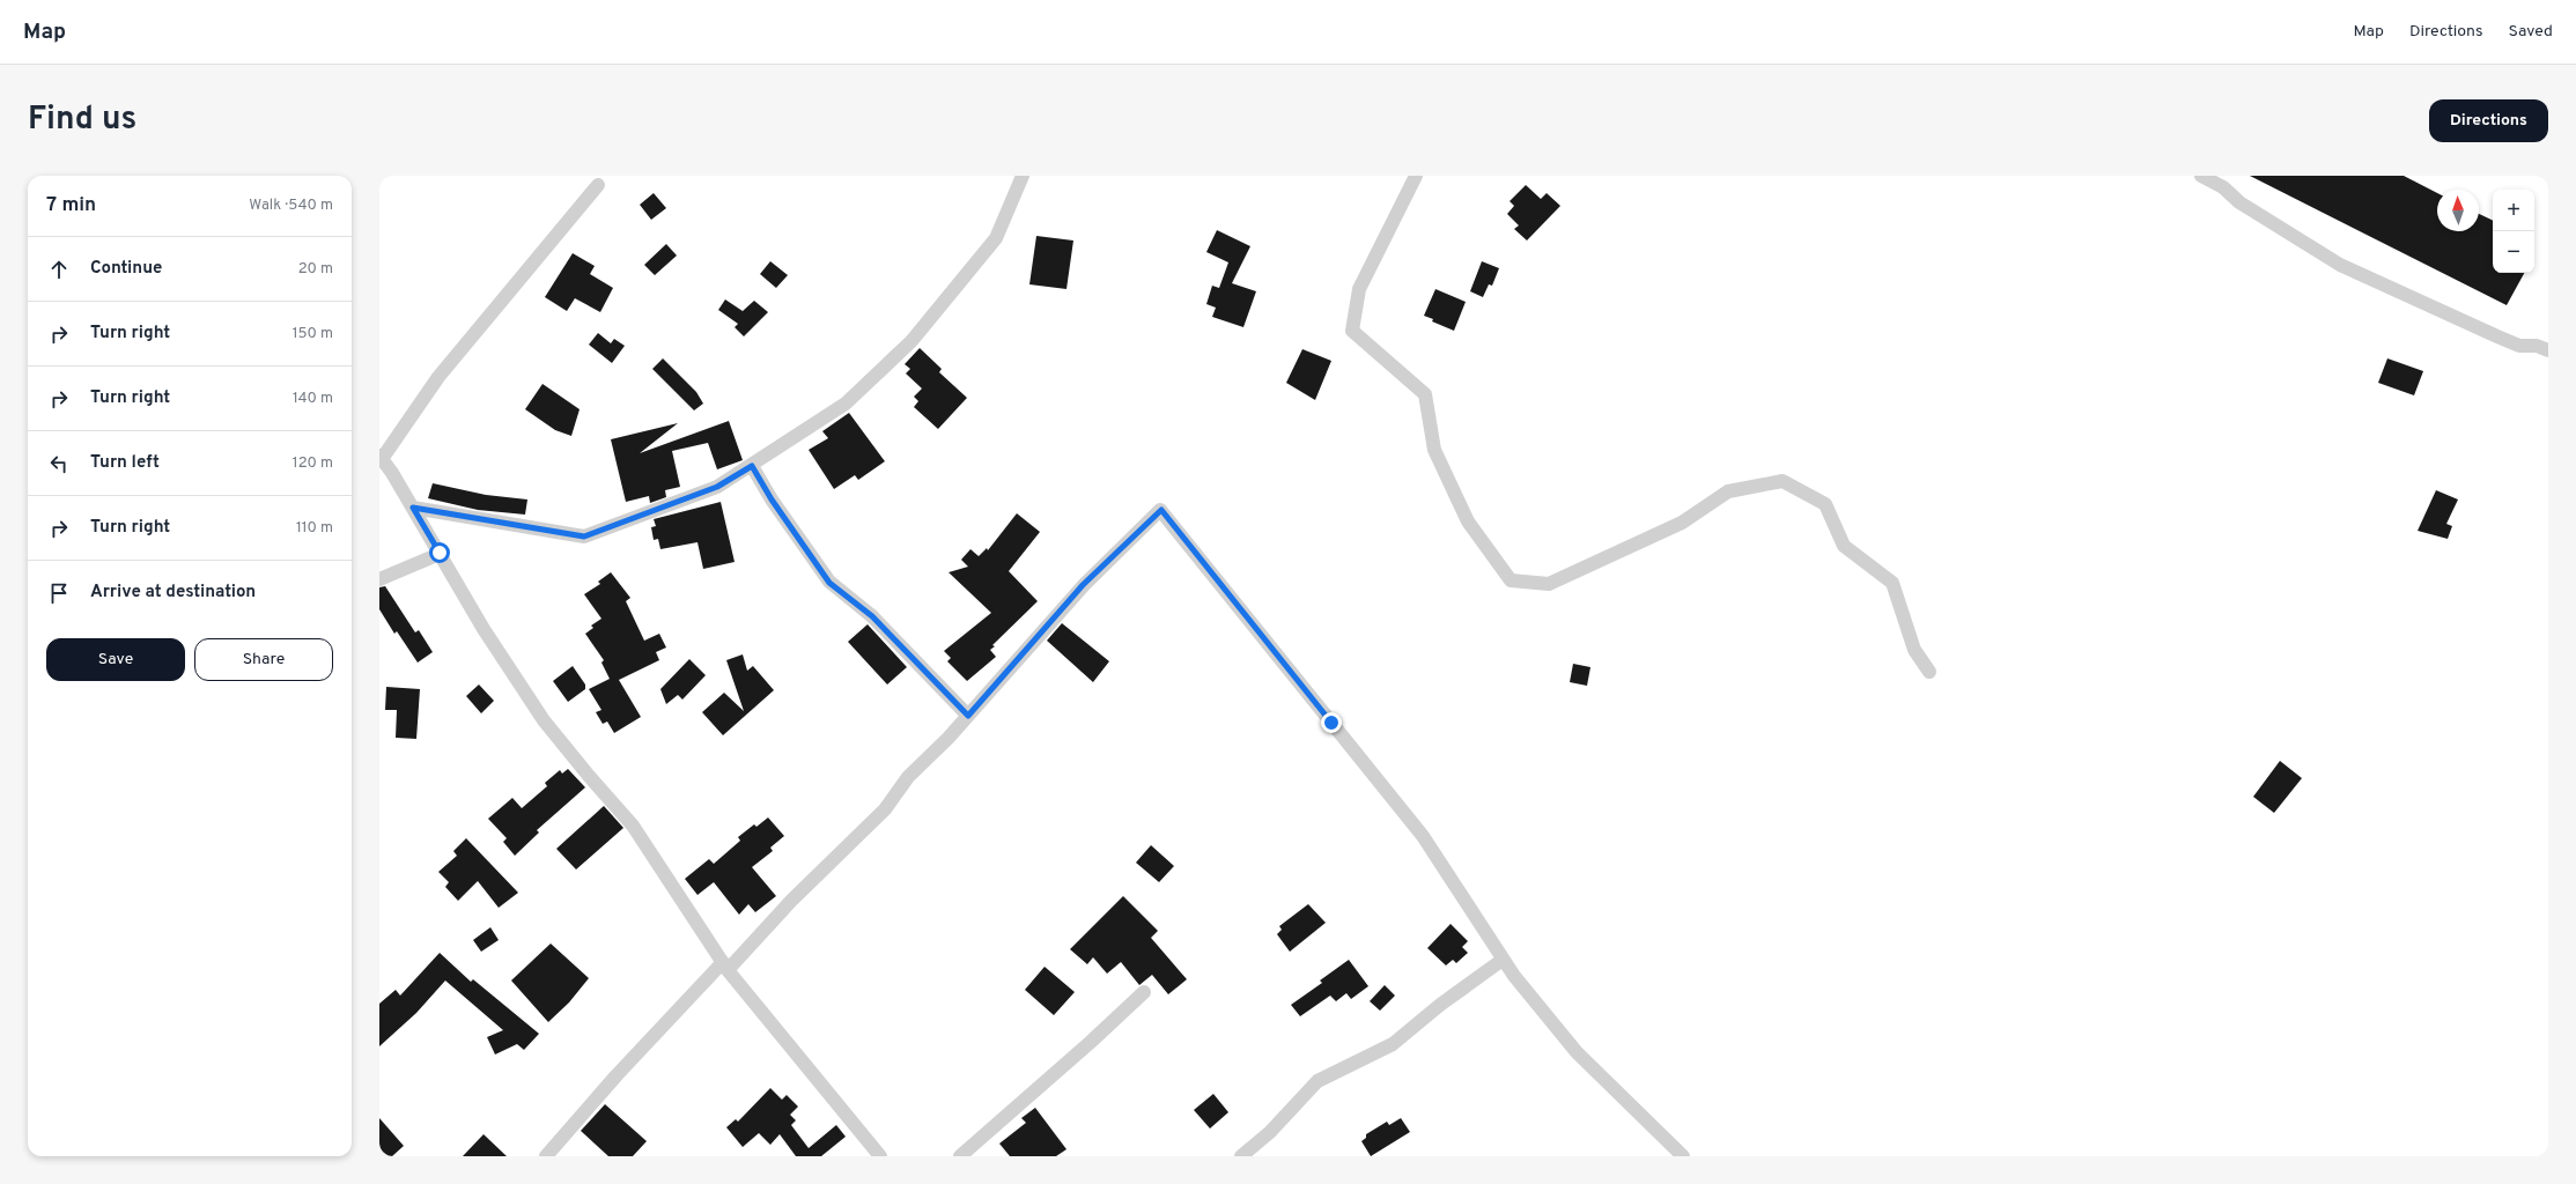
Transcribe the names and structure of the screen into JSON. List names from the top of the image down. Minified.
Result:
{"north":"top","page":{"header":"Map","nav":["Map","Directions","Saved"],"title":"Find us","buttons":["Directions",["Save","Share"]],"heading":["7 min","Walk · 540 m"],"map_buttons":["+","−"],"list":[["Continue","20 m"],["Turn right","150 m"],["Turn right","140 m"],["Turn left","120 m"],["Turn right","110 m"],"Arrive at destination"]}}
